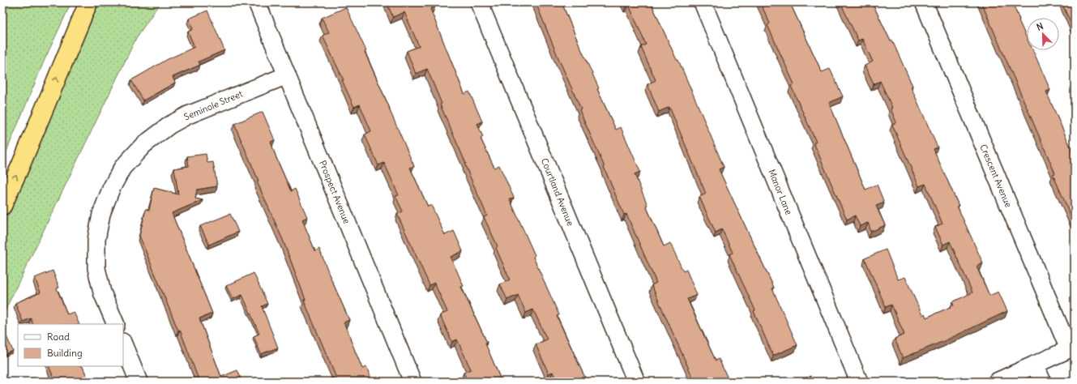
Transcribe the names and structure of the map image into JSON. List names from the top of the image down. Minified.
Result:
{"streets":{"street":["Seminole Street","Crescent Avenue","Prospect Avenue","Courtland Avenue","Manor Lane"]},"crossings":[["Seminole Street","Prospect Avenue"]],"legend":["Road","Building"],"north":"top left"}
